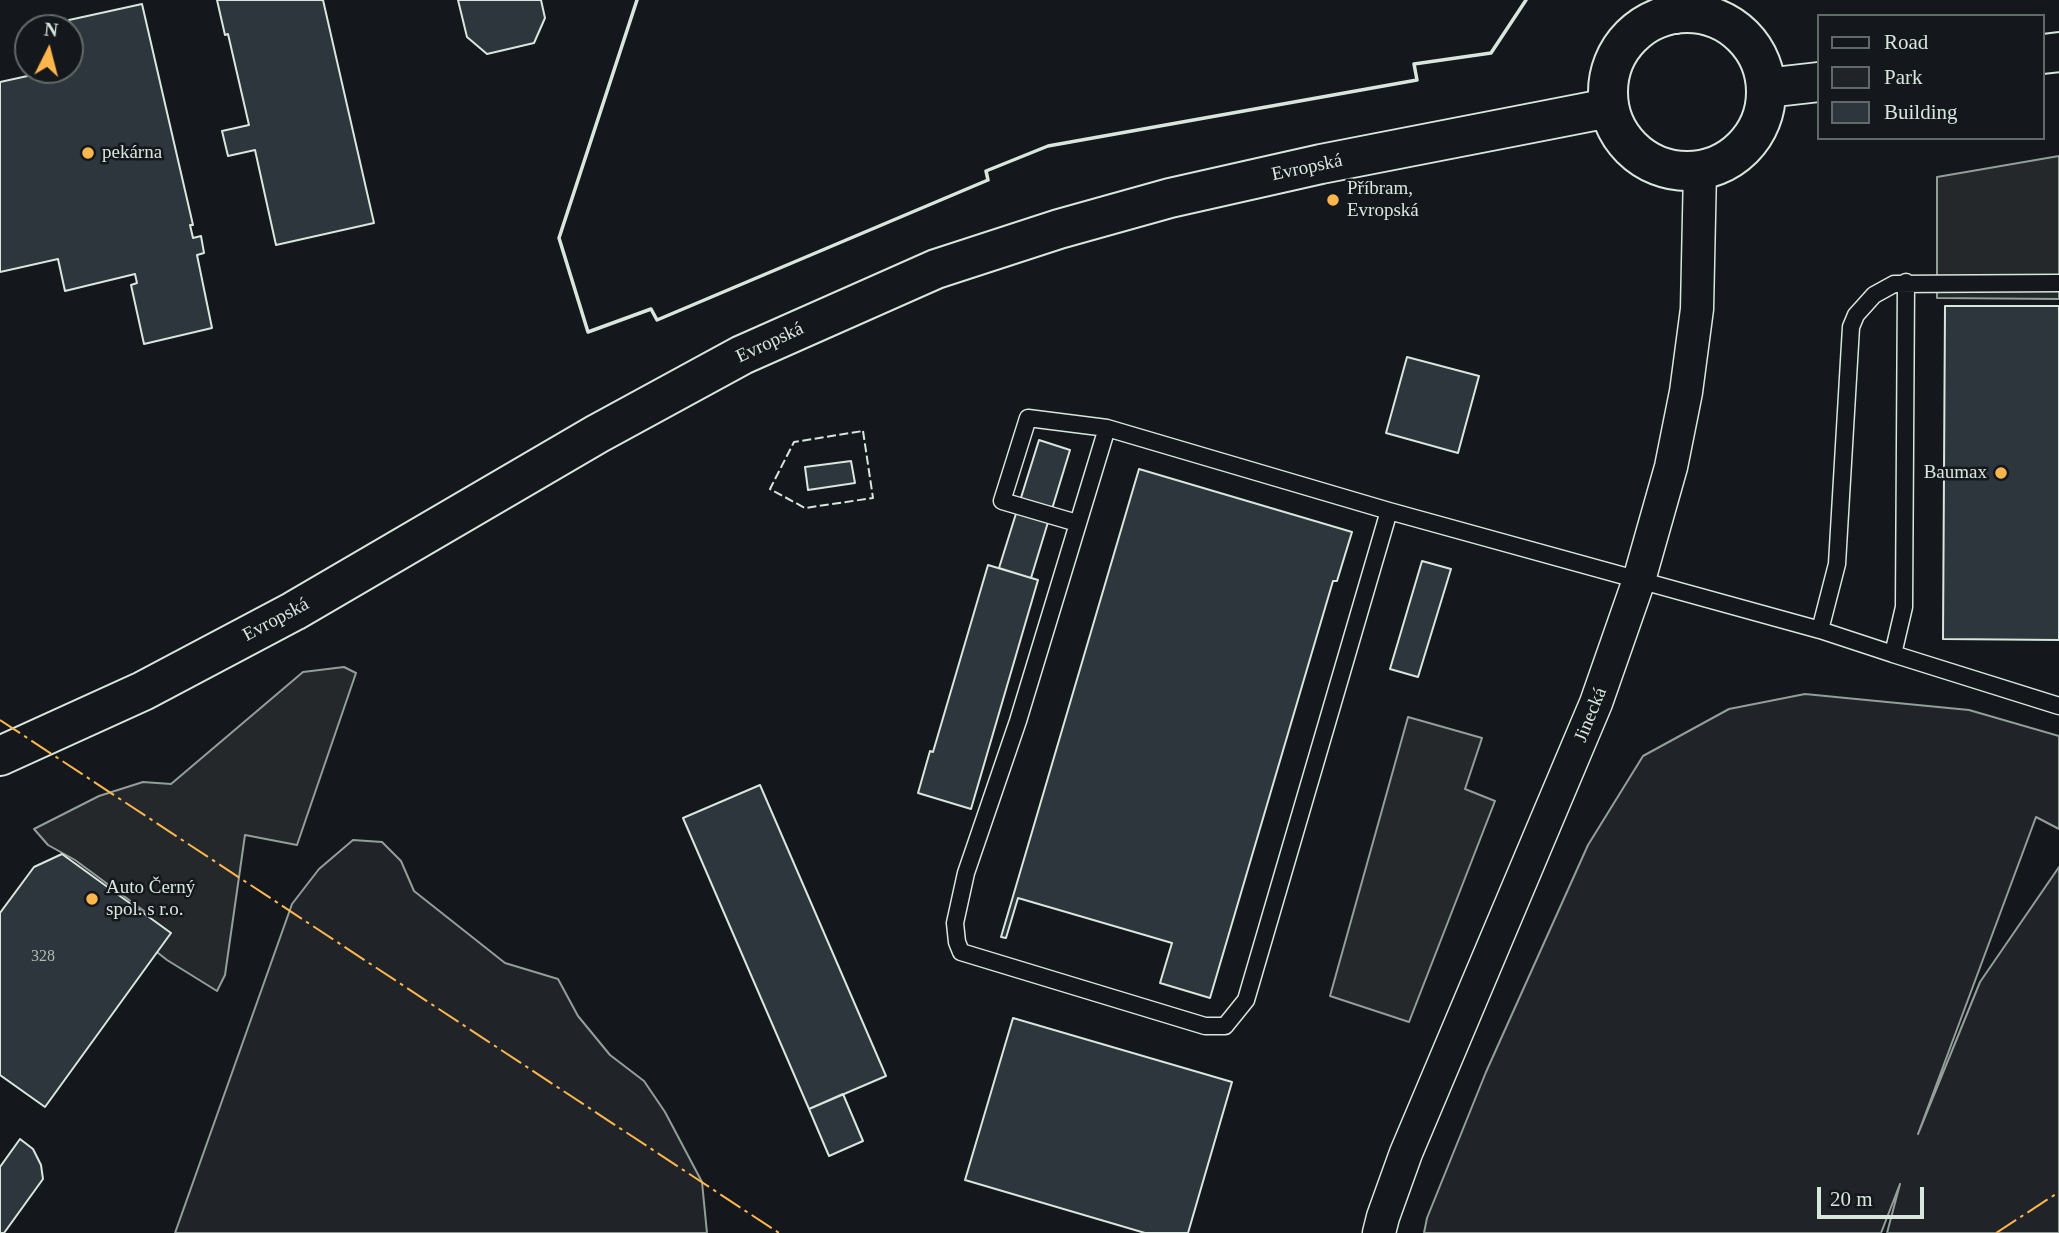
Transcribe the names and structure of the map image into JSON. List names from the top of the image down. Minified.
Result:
{"streets":{"main road":["Evropská"],"street":["Jinecká"]},"crossings":[["Evropská","Jinecká"]],"places":["pekárna","Příbram, Evropská","Baumax","Auto Černý spol. s r.o."],"house_numbers":["328"],"legend":["Road","Park","Building"],"scale_bar":"20 m","north":"top"}
